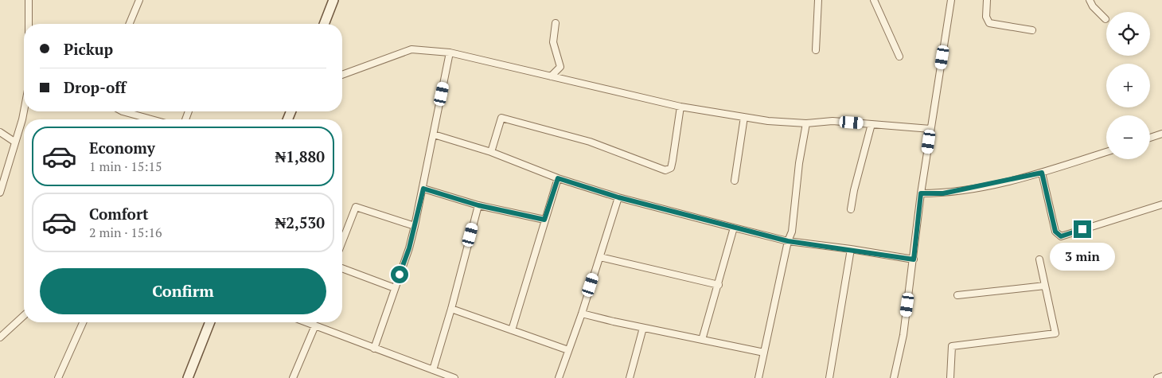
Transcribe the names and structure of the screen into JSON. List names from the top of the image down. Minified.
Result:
{"page":{"map_buttons":["+","−"],"banner":["Pickup","Drop-off"],"list":[{"name":"Economy","note":"1 min · 15:15","value":"₦1,880"},{"name":"Comfort","note":"2 min · 15:16","value":"₦2,530"}],"bubble":"3 min","buttons":"Confirm"}}
